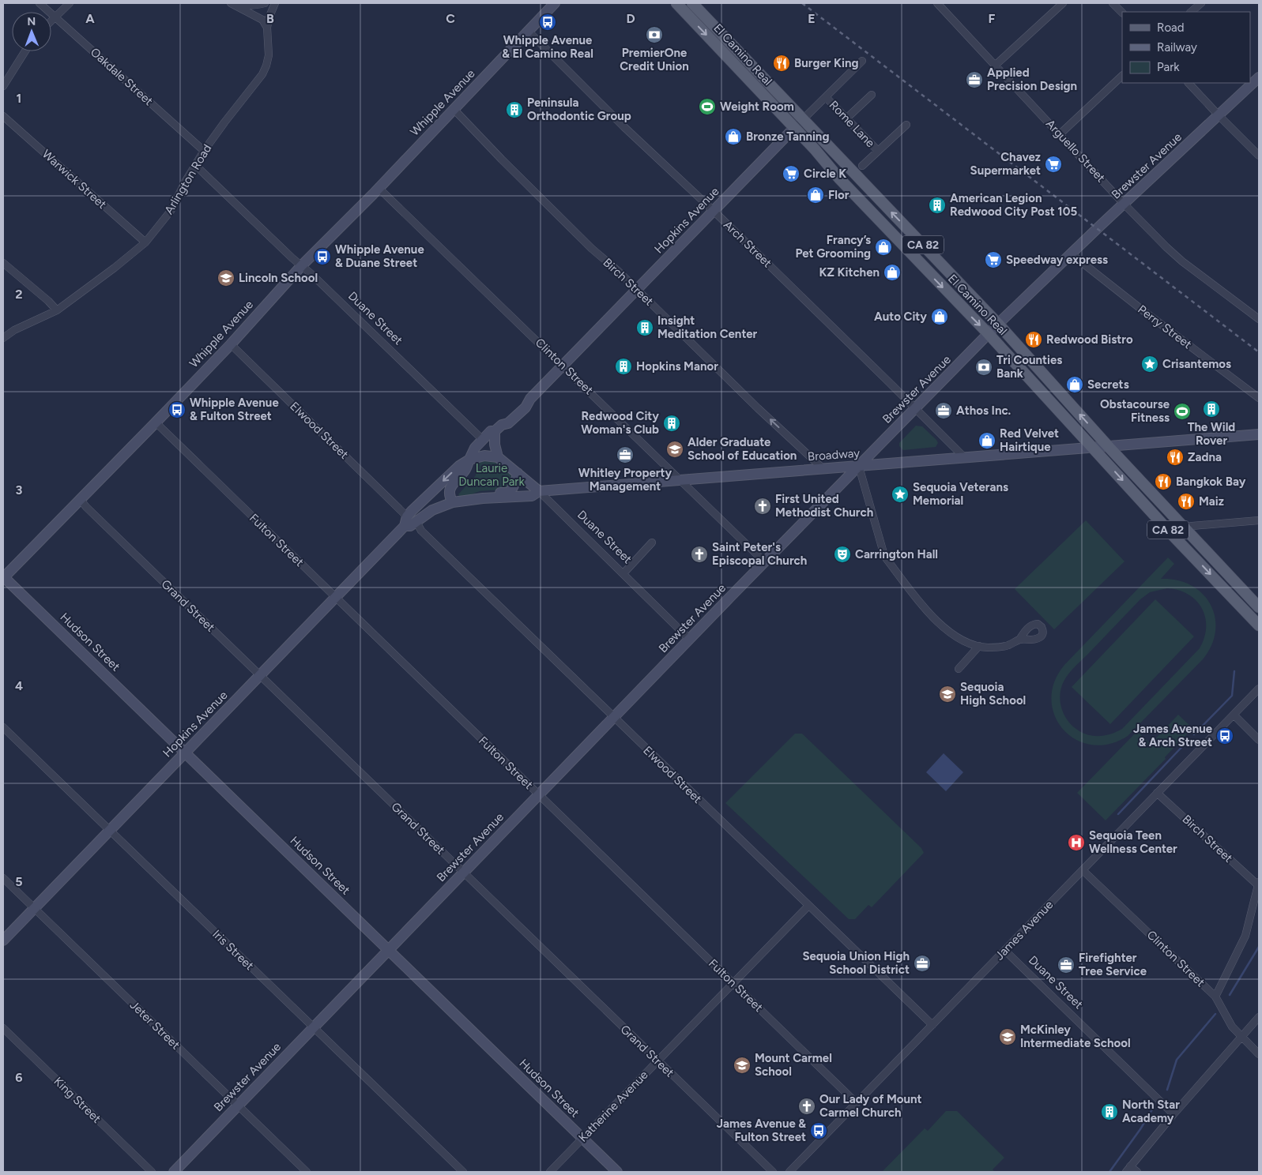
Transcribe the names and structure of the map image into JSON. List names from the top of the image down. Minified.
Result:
{"streets":{"main road":["El Camino Real","CA 82"],"street":["Oakdale Street","Whipple Avenue","Rome Lane","Arguello Street","Brewster Avenue","Warwick Street","Arlington Road","Hopkins Avenue","Arch Street","Birch Street","Duane Street","Perry Street","Clinton Street","Elwood Street","Broadway","Fulton Street","Grand Street","Hudson Street","James Avenue","Iris Street","Jeter Street","King Street","Katherine Avenue"]},"crossings":[["El Camino Real","Brewster Avenue"],["El Camino Real","Hopkins Avenue"],["El Camino Real","Broadway"],["Oakdale Street","Arlington Road"],["Whipple Avenue","Arch Street"],["Whipple Avenue","Birch Street"],["Whipple Avenue","Duane Street"],["Whipple Avenue","Clinton Street"],["Whipple Avenue","Elwood Street"],["Whipple Avenue","Fulton Street"],["Whipple Avenue","Grand Street"],["Whipple Avenue","Hudson Street"],["Rome Lane","Hopkins Avenue"],["Arguello Street","Brewster Avenue"],["Brewster Avenue","Arch Street"],["Brewster Avenue","Duane Street"],["Brewster Avenue","Perry Street"],["Brewster Avenue","Clinton Street"],["Brewster Avenue","Elwood Street"],["Brewster Avenue","Broadway"],["Brewster Avenue","Fulton Street"],["Brewster Avenue","Grand Street"],["Brewster Avenue","Hudson Street"],["Brewster Avenue","Iris Street"],["Brewster Avenue","Jeter Street"],["Warwick Street","Arlington Road"],["Hopkins Avenue","Arch Street"],["Hopkins Avenue","Birch Street"],["Hopkins Avenue","Duane Street"],["Hopkins Avenue","Clinton Street"],["Hopkins Avenue","Elwood Street"],["Hopkins Avenue","Broadway"],["Hopkins Avenue","Fulton Street"],["Hopkins Avenue","Grand Street"],["Hopkins Avenue","Hudson Street"],["Hopkins Avenue","Iris Street"],["Hopkins Avenue","Jeter Street"],["Arch Street","Broadway"],["Birch Street","Broadway"],["Birch Street","James Avenue"],["Duane Street","Broadway"],["Duane Street","James Avenue"],["Clinton Street","Broadway"],["Clinton Street","James Avenue"],["Elwood Street","Broadway"],["Elwood Street","James Avenue"],["Elwood Street","Katherine Avenue"],["Fulton Street","James Avenue"],["Fulton Street","Katherine Avenue"],["Grand Street","Katherine Avenue"],["Hudson Street","Katherine Avenue"]],"one_way":["Birch Street"],"parks":["Laurie Duncan Park"],"places":{"bus stop":["Whipple Avenue & El Camino Real","Whipple Avenue & Duane Street","Whipple Avenue & Fulton Street","James Avenue & Arch Street","James Avenue & Fulton Street"],"bank":["PremierOne Credit Union","Tri Counties Bank"],"restaurant":["Burger King","Redwood Bistro","Zadna","Bangkok Bay","Maiz"],"office":["Applied Precision Design","Athos Inc.","Whitley Property Management","Sequoia Union High School District","Firefighter Tree Service"],"sports":["Weight Room","Obstacourse Fitness"],"building":["Peninsula Orthodontic Group","American Legion Redwood City Post 105","Insight Meditation Center","Hopkins Manor","The Wild Rover","Redwood City Woman's Club","North Star Academy"],"shop":["Bronze Tanning","Flor","Francy’s Pet Grooming","KZ Kitchen","Auto City","Secrets","Red Velvet Hairtique"],"supermarket":["Chavez Supermarket","Circle K","Speedway express"],"school or university":["Lincoln School","Alder Graduate School of Education","Sequoia High School","McKinley Intermediate School","Mount Carmel School"],"place":["Crisantemos","Sequoia Veterans Memorial"],"church":["First United Methodist Church","Saint Peter's Episcopal Church","Our Lady of Mount Carmel Church"],"theatre":["Carrington Hall"],"hospital":["Sequoia Teen Wellness Center"]},"legend":["Road","Railway","Park"],"north":"top","grid":{"columns":["A","B","C","D","E","F"],"rows":["1","2","3","4","5","6"]}}
